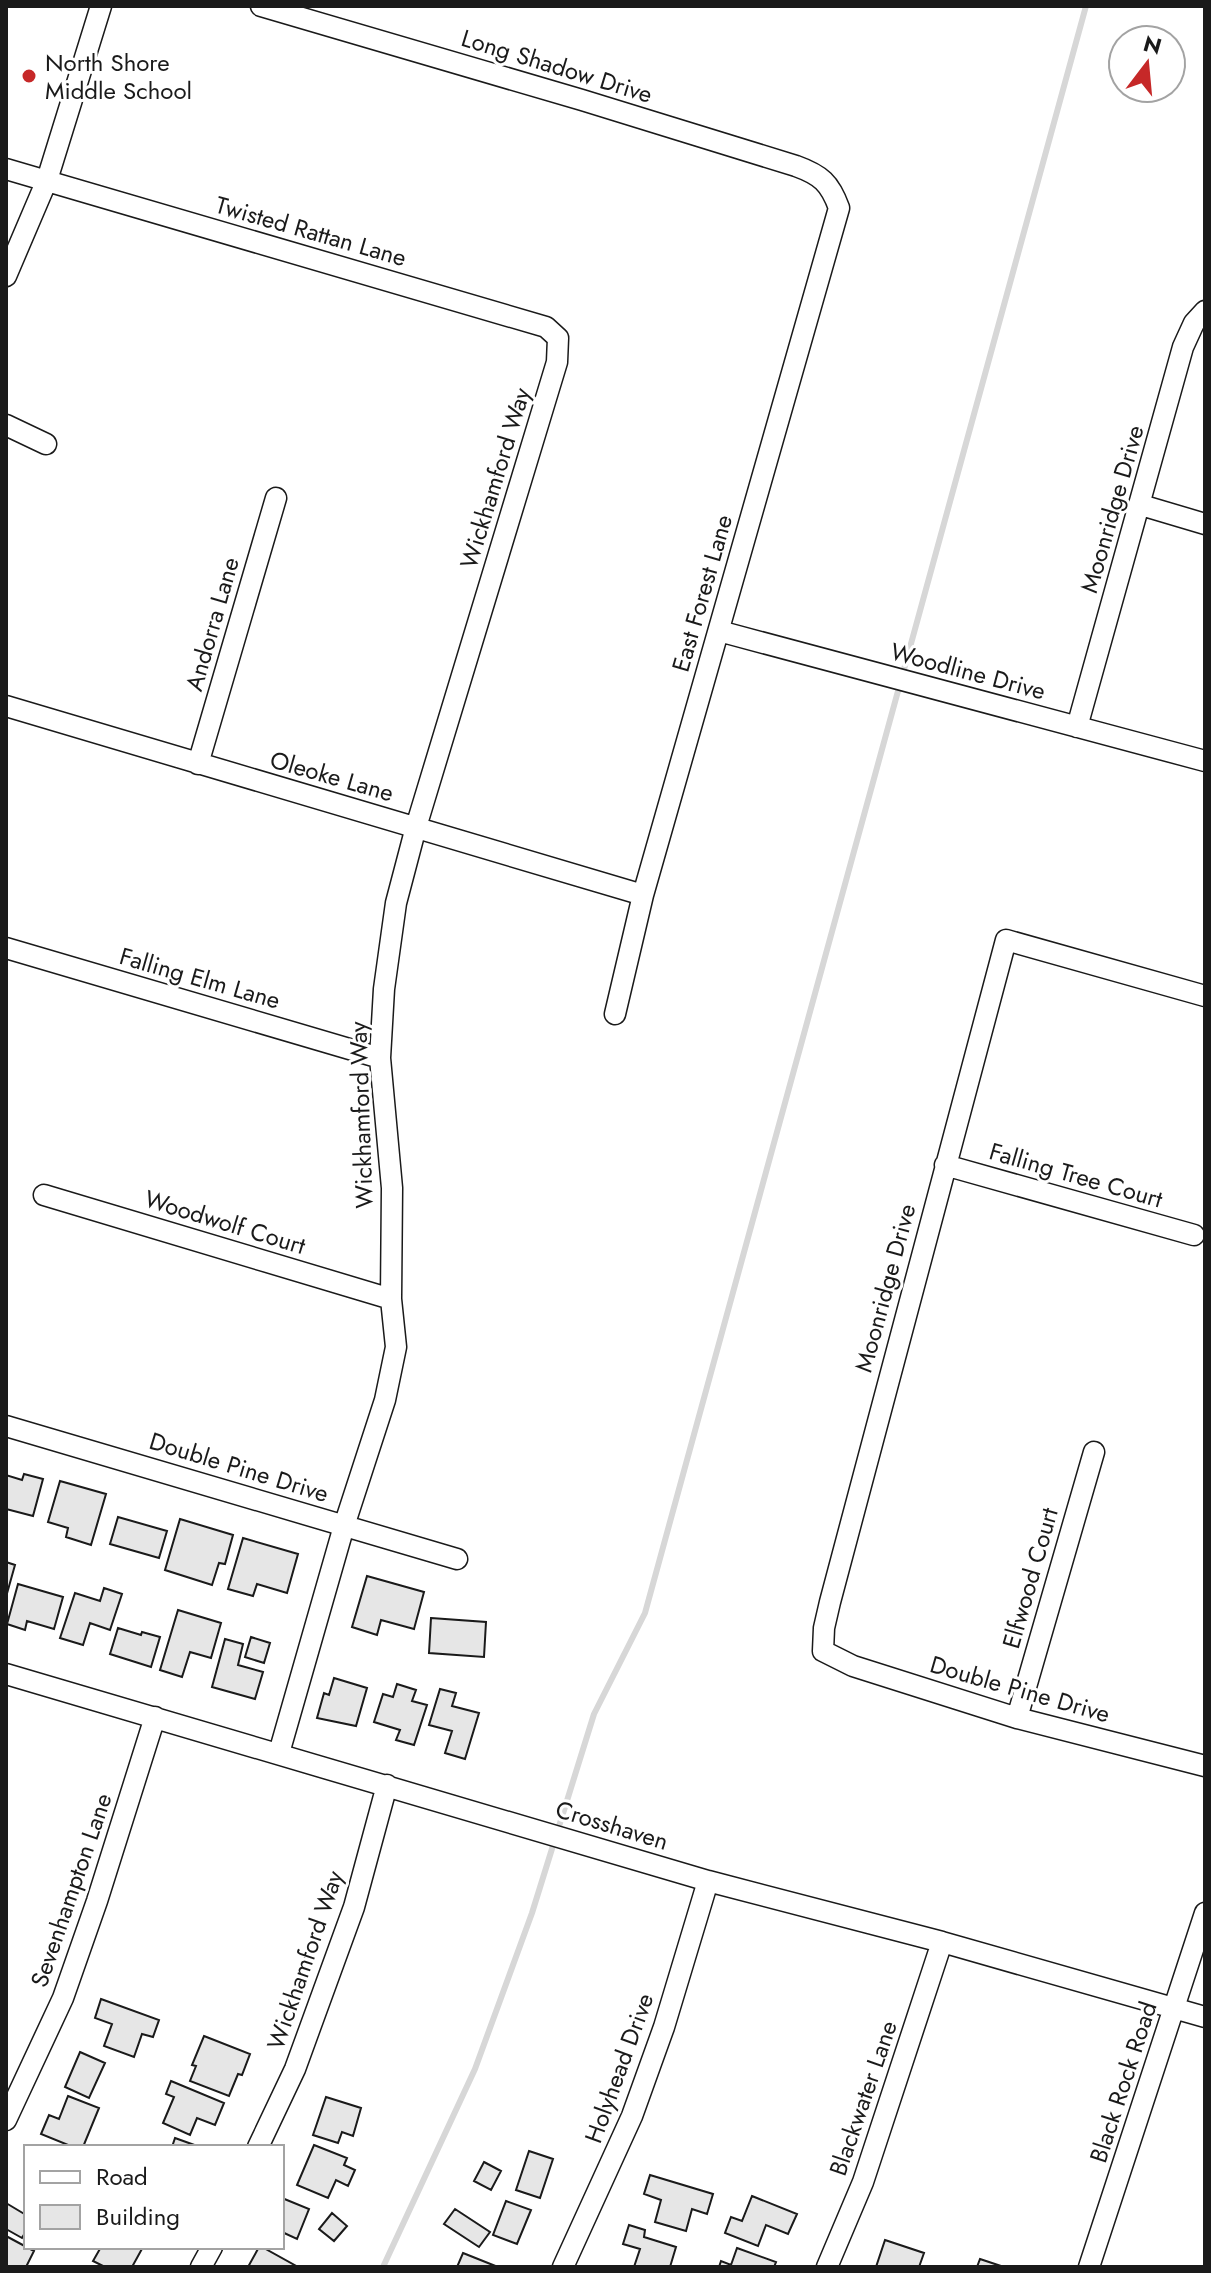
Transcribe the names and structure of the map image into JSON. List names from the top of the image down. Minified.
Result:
{"streets":{"street":["Long Shadow Drive","Twisted Rattan Lane","Wickhamford Way","Moonridge Drive","East Forest Lane","Andorra Lane","Woodline Drive","Oleoke Lane","Falling Elm Lane","Falling Tree Court","Woodwolf Court","Double Pine Drive","Elfwood Court","Crosshaven","Sevenhampton Lane","Holyhead Drive","Black Rock Road","Blackwater Lane"]},"crossings":[["Long Shadow Drive","East Forest Lane"],["Twisted Rattan Lane","Wickhamford Way"],["Wickhamford Way","Oleoke Lane"],["Wickhamford Way","Falling Elm Lane"],["Wickhamford Way","Woodwolf Court"],["Wickhamford Way","Double Pine Drive"],["Wickhamford Way","Crosshaven"],["Moonridge Drive","Woodline Drive"],["Moonridge Drive","Falling Tree Court"],["Moonridge Drive","Double Pine Drive"],["East Forest Lane","Woodline Drive"],["East Forest Lane","Oleoke Lane"],["Andorra Lane","Oleoke Lane"],["Double Pine Drive","Elfwood Court"],["Crosshaven","Sevenhampton Lane"],["Crosshaven","Holyhead Drive"],["Crosshaven","Black Rock Road"],["Crosshaven","Blackwater Lane"]],"places":["North Shore Middle School"],"legend":["Road","Building"],"north":"top"}
